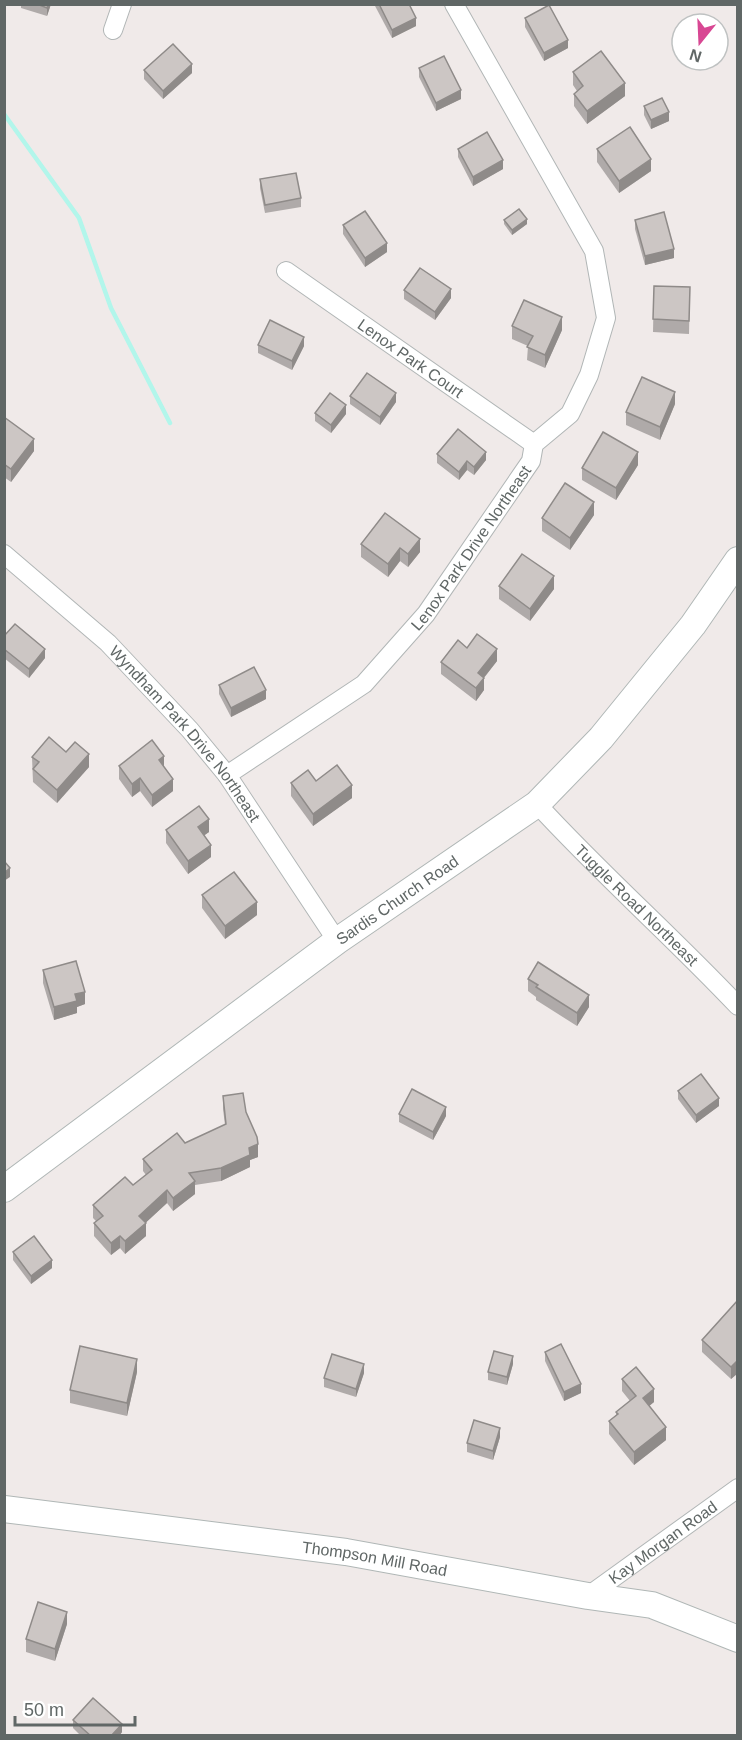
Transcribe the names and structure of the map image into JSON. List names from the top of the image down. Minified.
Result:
{"streets":{"street":["Lenox Park Court","Lenox Park Drive Northeast","Wyndham Park Drive Northeast","Sardis Church Road","Tuggle Road Northeast","Kay Morgan Road","Thompson Mill Road"]},"crossings":[["Lenox Park Court","Lenox Park Drive Northeast"],["Lenox Park Drive Northeast","Wyndham Park Drive Northeast"],["Wyndham Park Drive Northeast","Sardis Church Road"],["Sardis Church Road","Tuggle Road Northeast"],["Kay Morgan Road","Thompson Mill Road"]],"scale_bar":"50 m","north":"bottom"}
